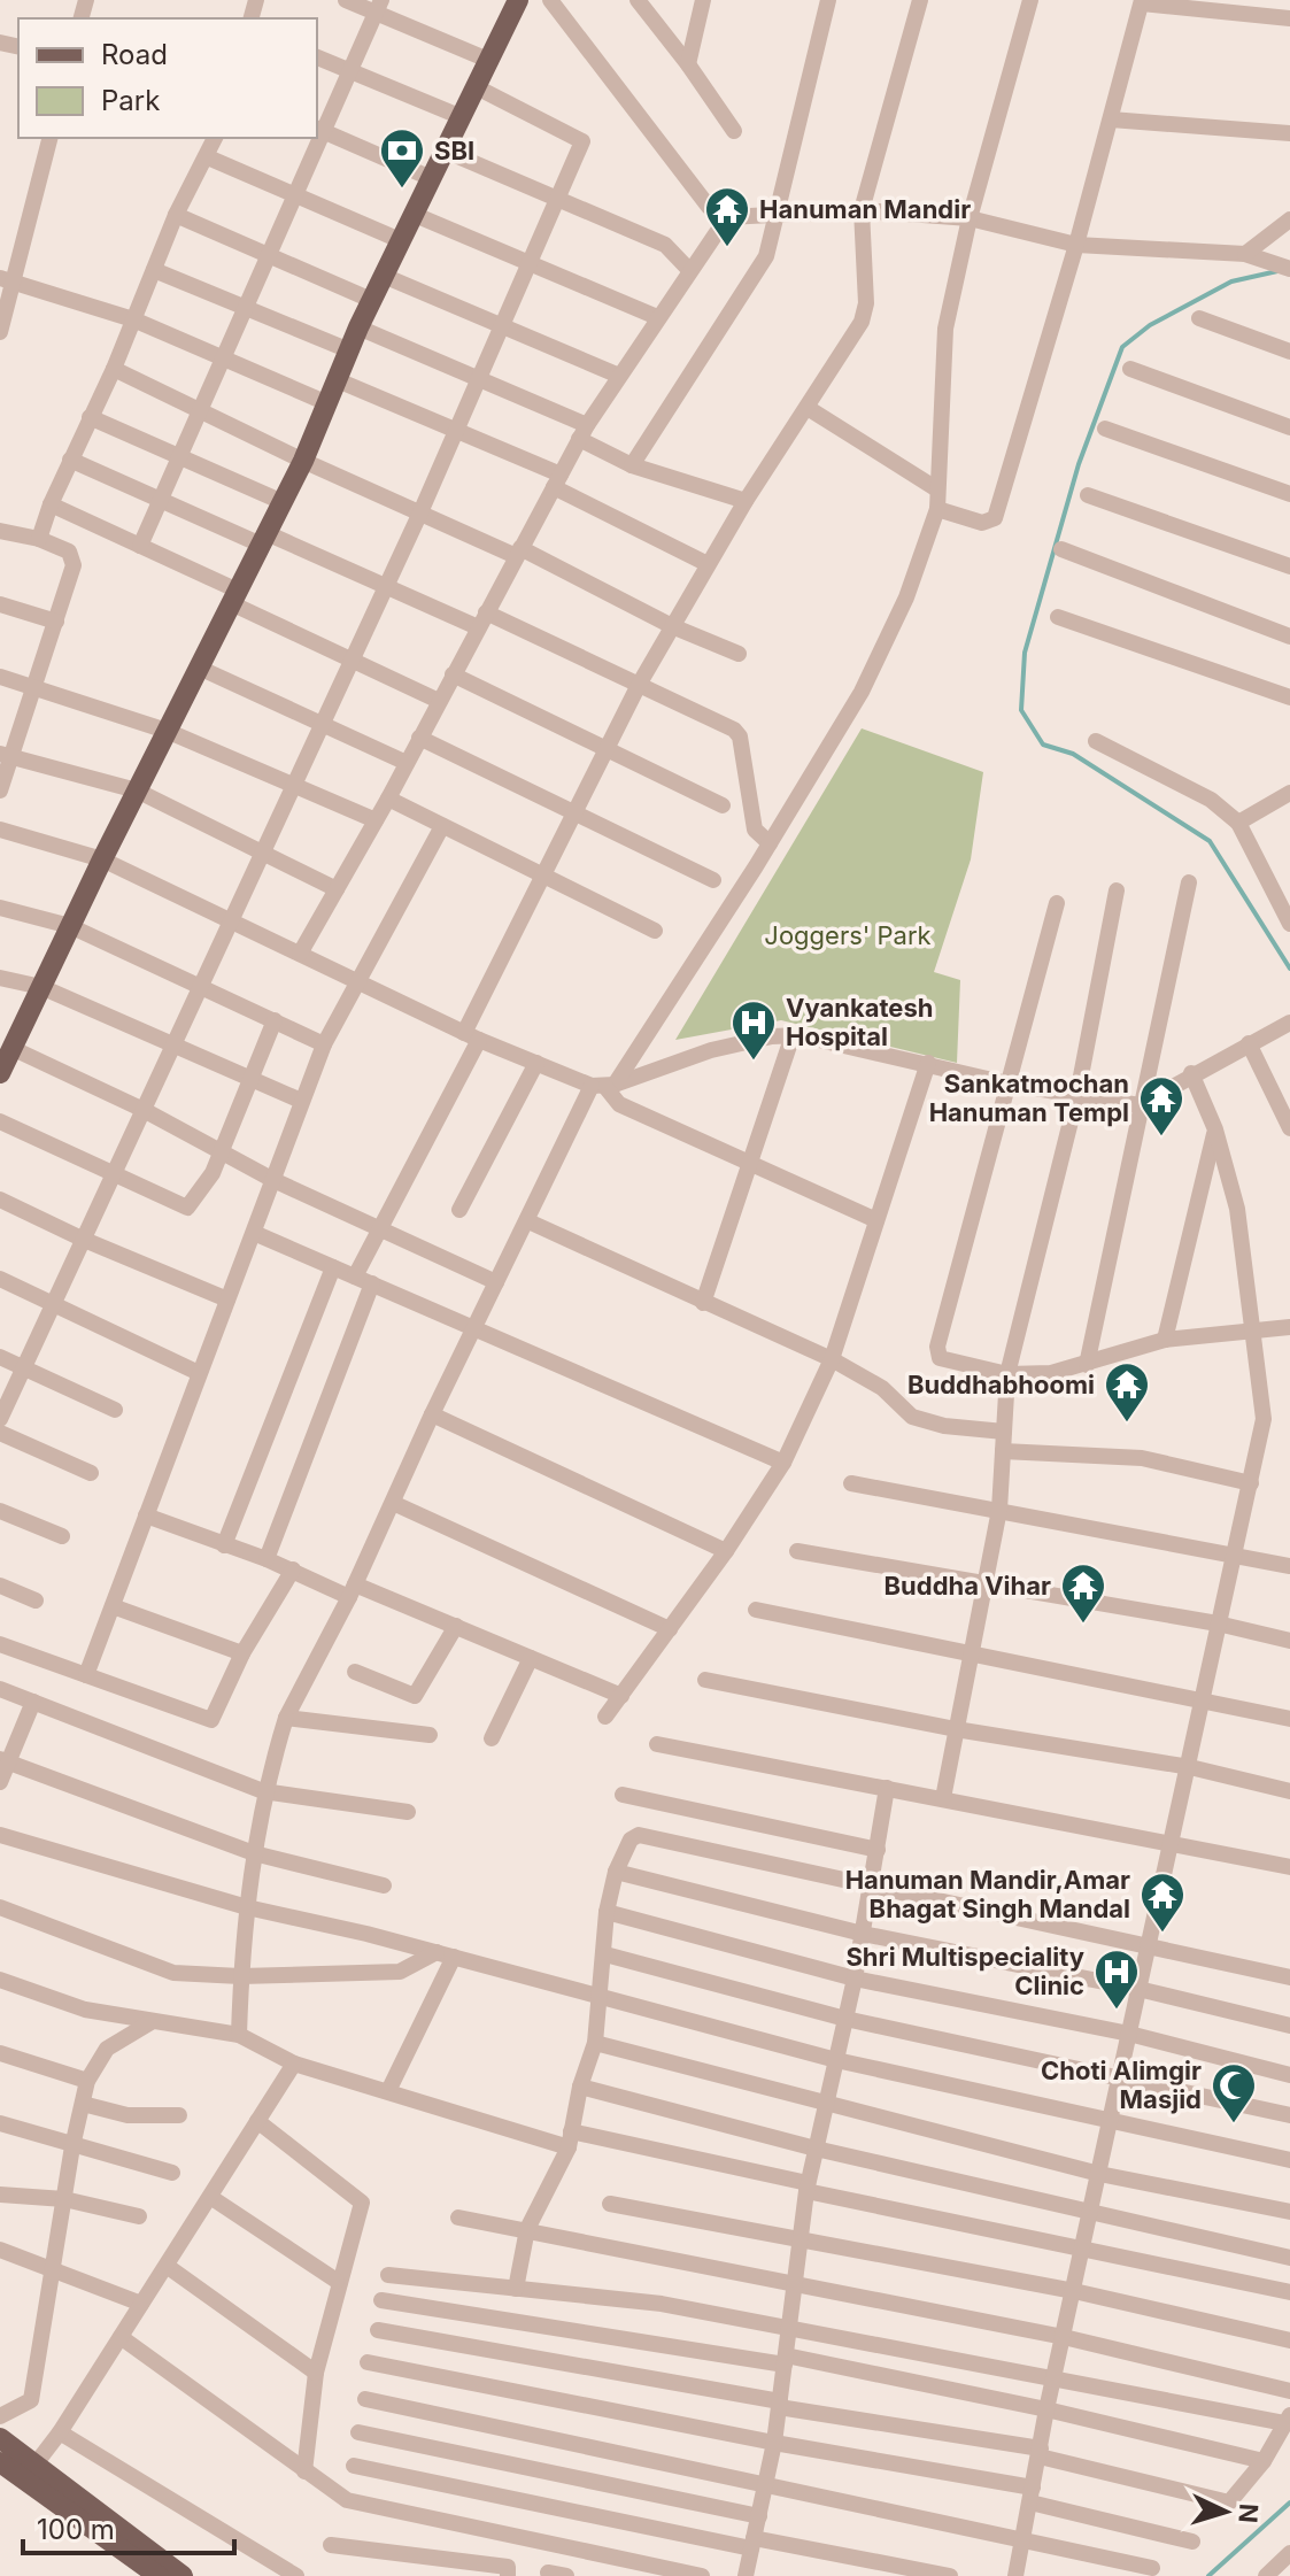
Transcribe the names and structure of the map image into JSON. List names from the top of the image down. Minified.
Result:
{"parks":["Joggers' Park"],"places":{"bank":["SBI"],"temple":["Hanuman Mandir","Sankatmochan Hanuman Templ","Buddhabhoomi","Buddha Vihar","Hanuman Mandir,Amar Bhagat Singh Mandal"],"hospital":["Vyankatesh Hospital","Shri Multispeciality Clinic"],"mosque":["Choti Alimgir Masjid"]},"legend":["Road","Park"],"scale_bar":"100 m","north":"right"}
